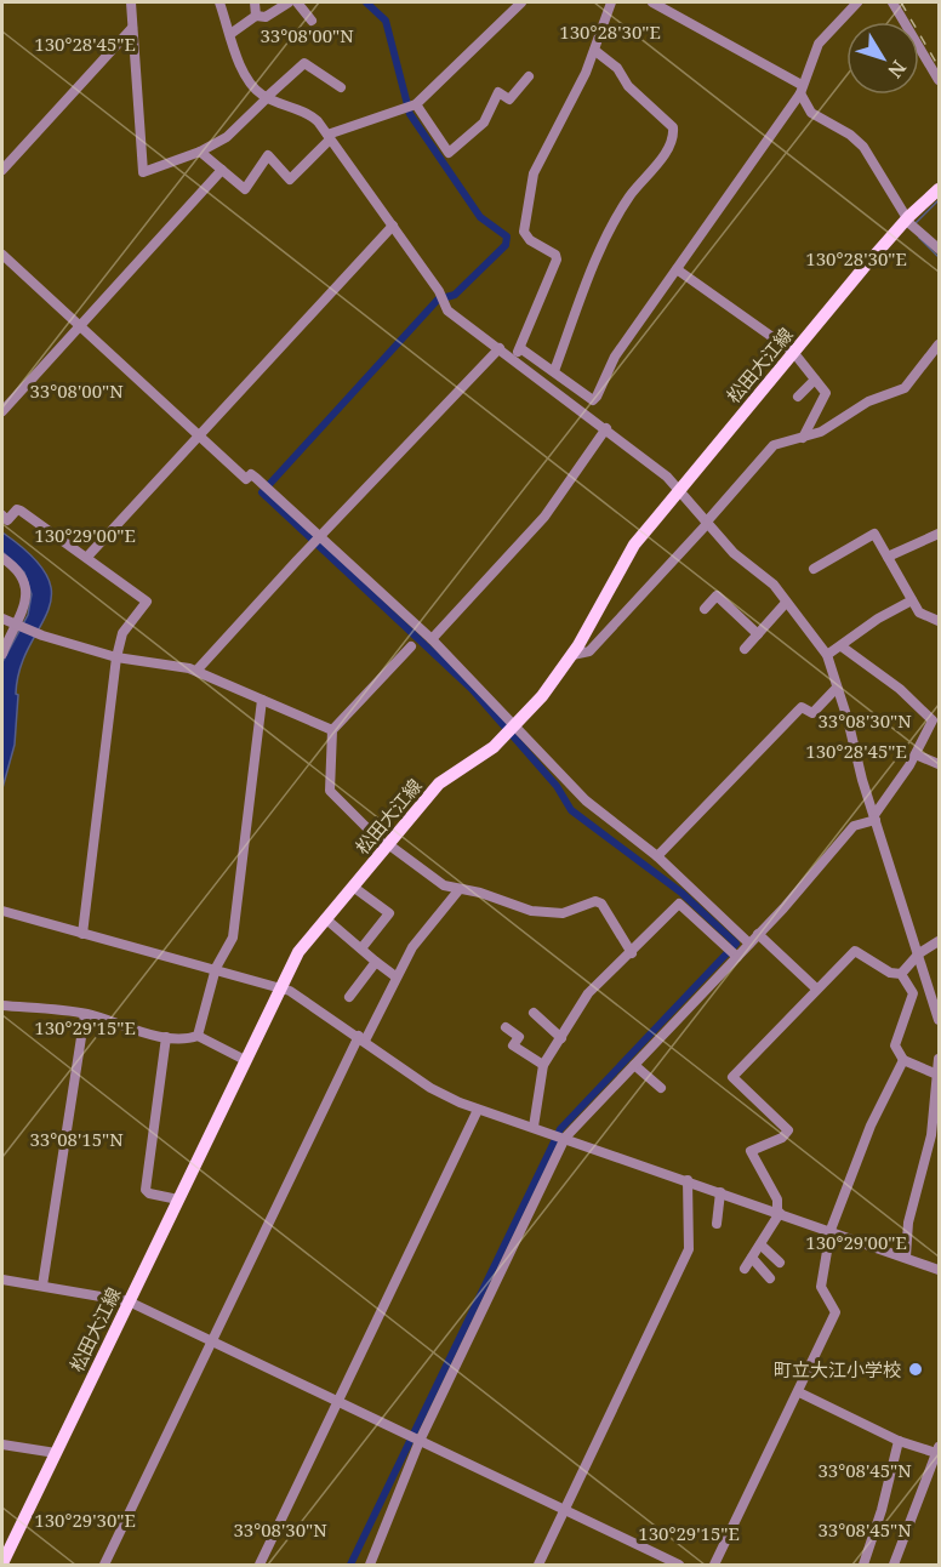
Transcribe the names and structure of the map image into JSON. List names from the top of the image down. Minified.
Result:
{"streets":{"main road":["松田大江線"]},"places":["町立大江小学校"],"north":"bottom right","coordinates":["130°28'30\"E","33°08'00\"N","130°28'45\"E","130°29'00\"E","33°08'30\"N","130°29'15\"E","33°08'15\"N","33°08'45\"N","130°29'30\"E"]}
